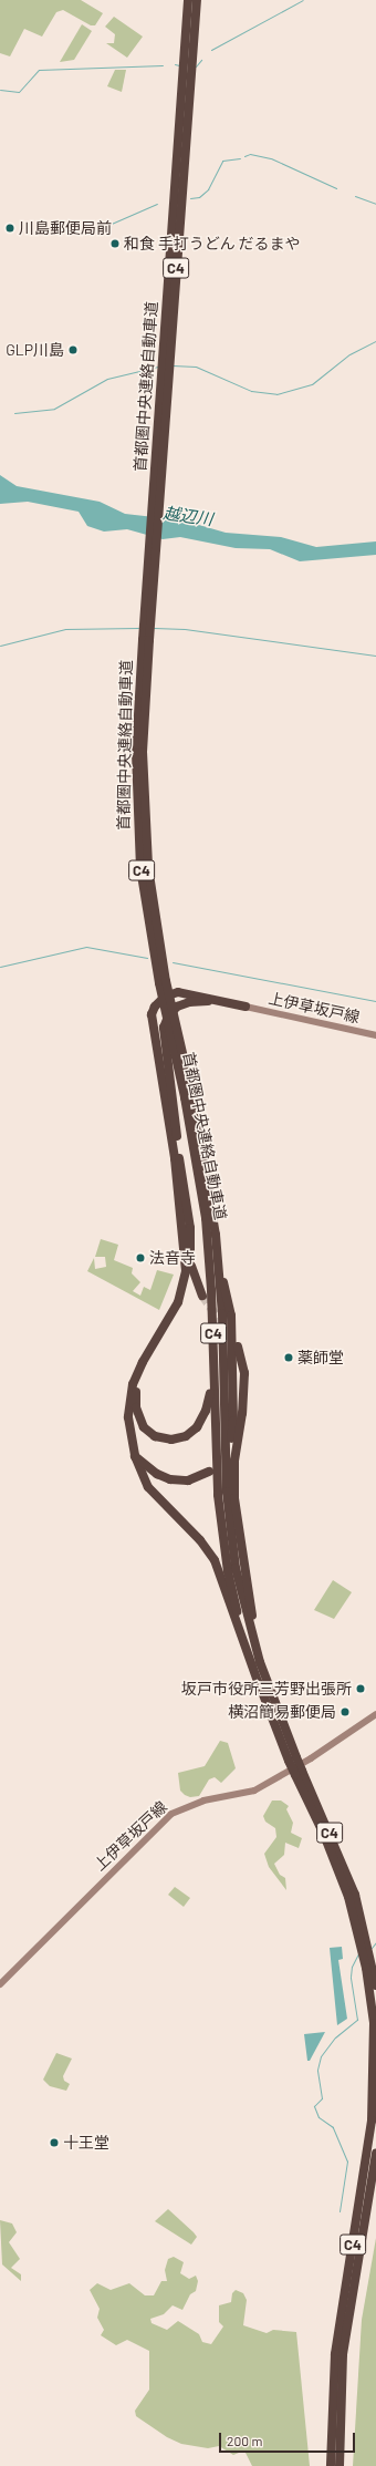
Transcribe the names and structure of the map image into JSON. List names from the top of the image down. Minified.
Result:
{"streets":{"highway":["C4","首都圏中央連絡自動車道"],"main road":["上伊草坂戸線"]},"water":["越辺川"],"places":["川島郵便局前","和食 手打うどん だるまや","GLP川島","法音寺","薬師堂","坂戸市役所三芳野出張所","横沼簡易郵便局","十王堂"],"scale_bar":"200 m"}
